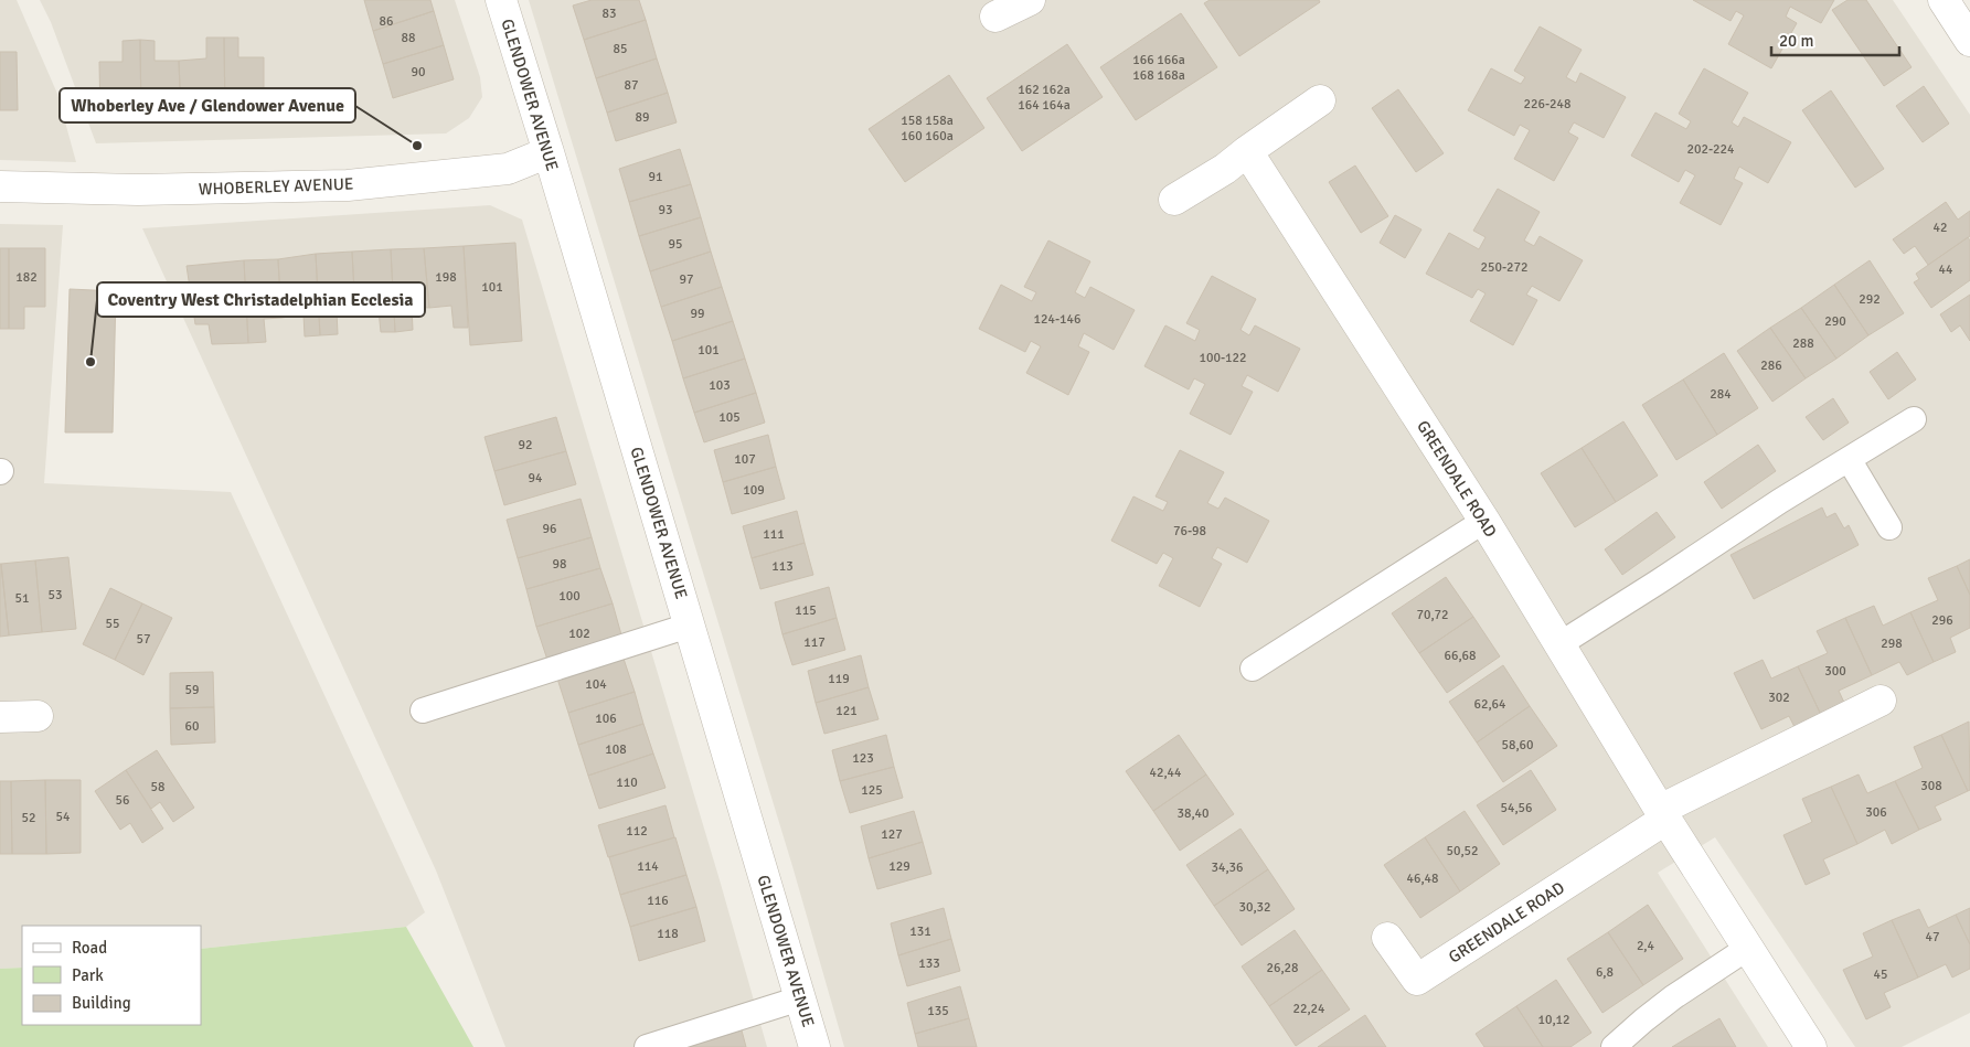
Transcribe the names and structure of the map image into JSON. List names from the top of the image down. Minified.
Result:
{"streets":{"street":["GLENDOWER AVENUE","WHOBERLEY AVENUE","GREENDALE ROAD"]},"crossings":[["GLENDOWER AVENUE","WHOBERLEY AVENUE"]],"places":["Whoberley Ave / Glendower Avenue","Coventry West Christadelphian Ecclesia"],"house_numbers":["83","86","88","85","166 166a 168 168a","90","87","162 162a 164 164a","226-248","89","158 158a 160 160a","202-224","91","93","42","95","250-272","44","182","198","97","101","292","99","124-146","290","288","101","100-122","286","103","284","105","92","107","94","109","96","76-98","111","98","113","53","100","51","115","70,72","296","55","102","57","117","298","66,68","300","119","104","59","302","62,64","121","106","60","58,60","108","123","42,44","110","308","58","125","56","54,56","306","38,40","54","52","112","127","50,52","114","129","34,36","46,48","116","30,32","131","118","47","2,4","133","26,28","6,8","45","22,24","135","10,12"],"legend":["Road","Park","Building"],"scale_bar":"20 m"}
